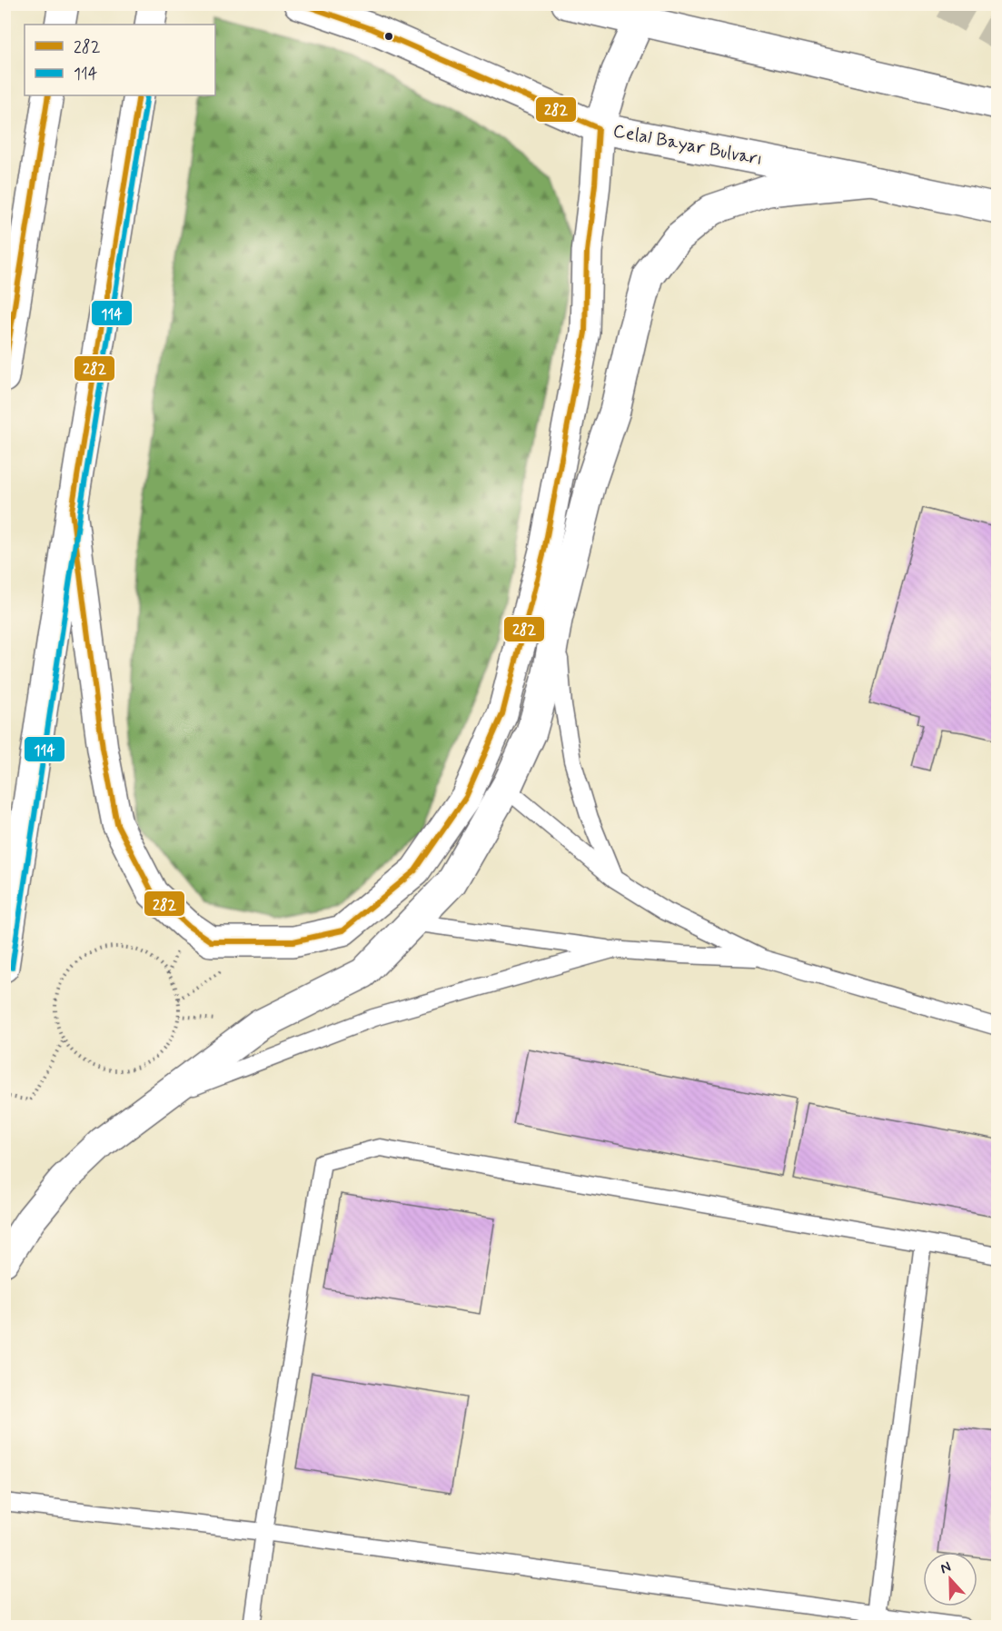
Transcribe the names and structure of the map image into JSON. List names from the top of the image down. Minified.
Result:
{"streets":{"main road":["Celal Bayar Bulvarı"]},"lines":["transit line 282","transit line 114"],"legend":["282","114"],"north":"top"}
